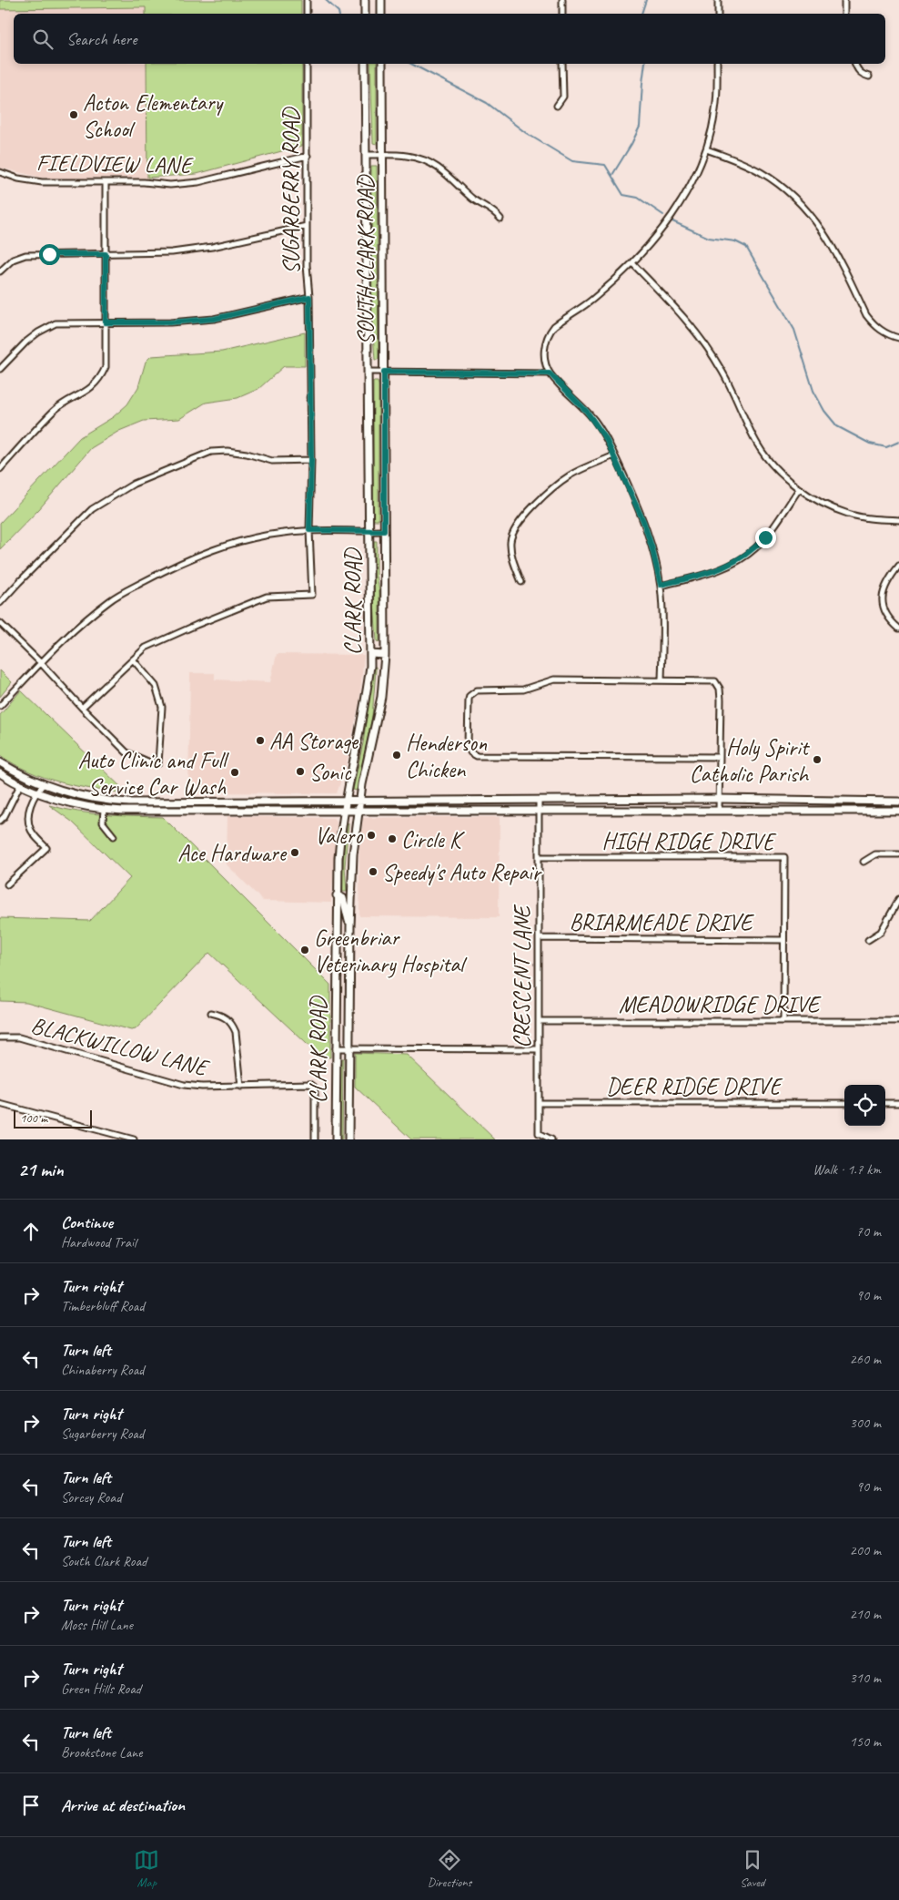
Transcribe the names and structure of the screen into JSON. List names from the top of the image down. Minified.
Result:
{"streets":{"main road":["SOUTH CLARK ROAD","CLARK ROAD"],"street":["FIELDVIEW LANE","SUGARBERRY ROAD","HIGH RIDGE DRIVE","BRIARMEADE DRIVE","CRESCENT LANE","MEADOWRIDGE DRIVE","BLACKWILLOW LANE","DEER RIDGE DRIVE"]},"crossings":[["FIELDVIEW LANE","SUGARBERRY ROAD"],["HIGH RIDGE DRIVE","BRIARMEADE DRIVE"],["HIGH RIDGE DRIVE","CRESCENT LANE"],["HIGH RIDGE DRIVE","MEADOWRIDGE DRIVE"],["BRIARMEADE DRIVE","CRESCENT LANE"],["CRESCENT LANE","MEADOWRIDGE DRIVE"],["CRESCENT LANE","DEER RIDGE DRIVE"]],"places":["Acton Elementary School","AA Storage","Henderson Chicken","Holy Spirit Catholic Parish","Sonic","Auto Clinic and Full Service Car Wash","Valero","Circle K","Ace Hardware","Speedy's Auto Repair","Greenbriar Veterinary Hospital"],"scale_bar":"100 m","page":{"search":"Search here","scale":"100 m","heading":["21 min","Walk · 1.7 km"],"list":[["Continue","Hardwood Trail","70 m"],["Turn right","Timberbluff Road","90 m"],["Turn left","Chinaberry Road","260 m"],["Turn right","Sugarberry Road","300 m"],["Turn left","Sorcey Road","90 m"],["Turn left","South Clark Road","200 m"],["Turn right","Moss Hill Lane","210 m"],["Turn right","Green Hills Road","310 m"],["Turn left","Brookstone Lane","150 m"],"Arrive at destination"],"nav":["Map","Directions","Saved"]}}
